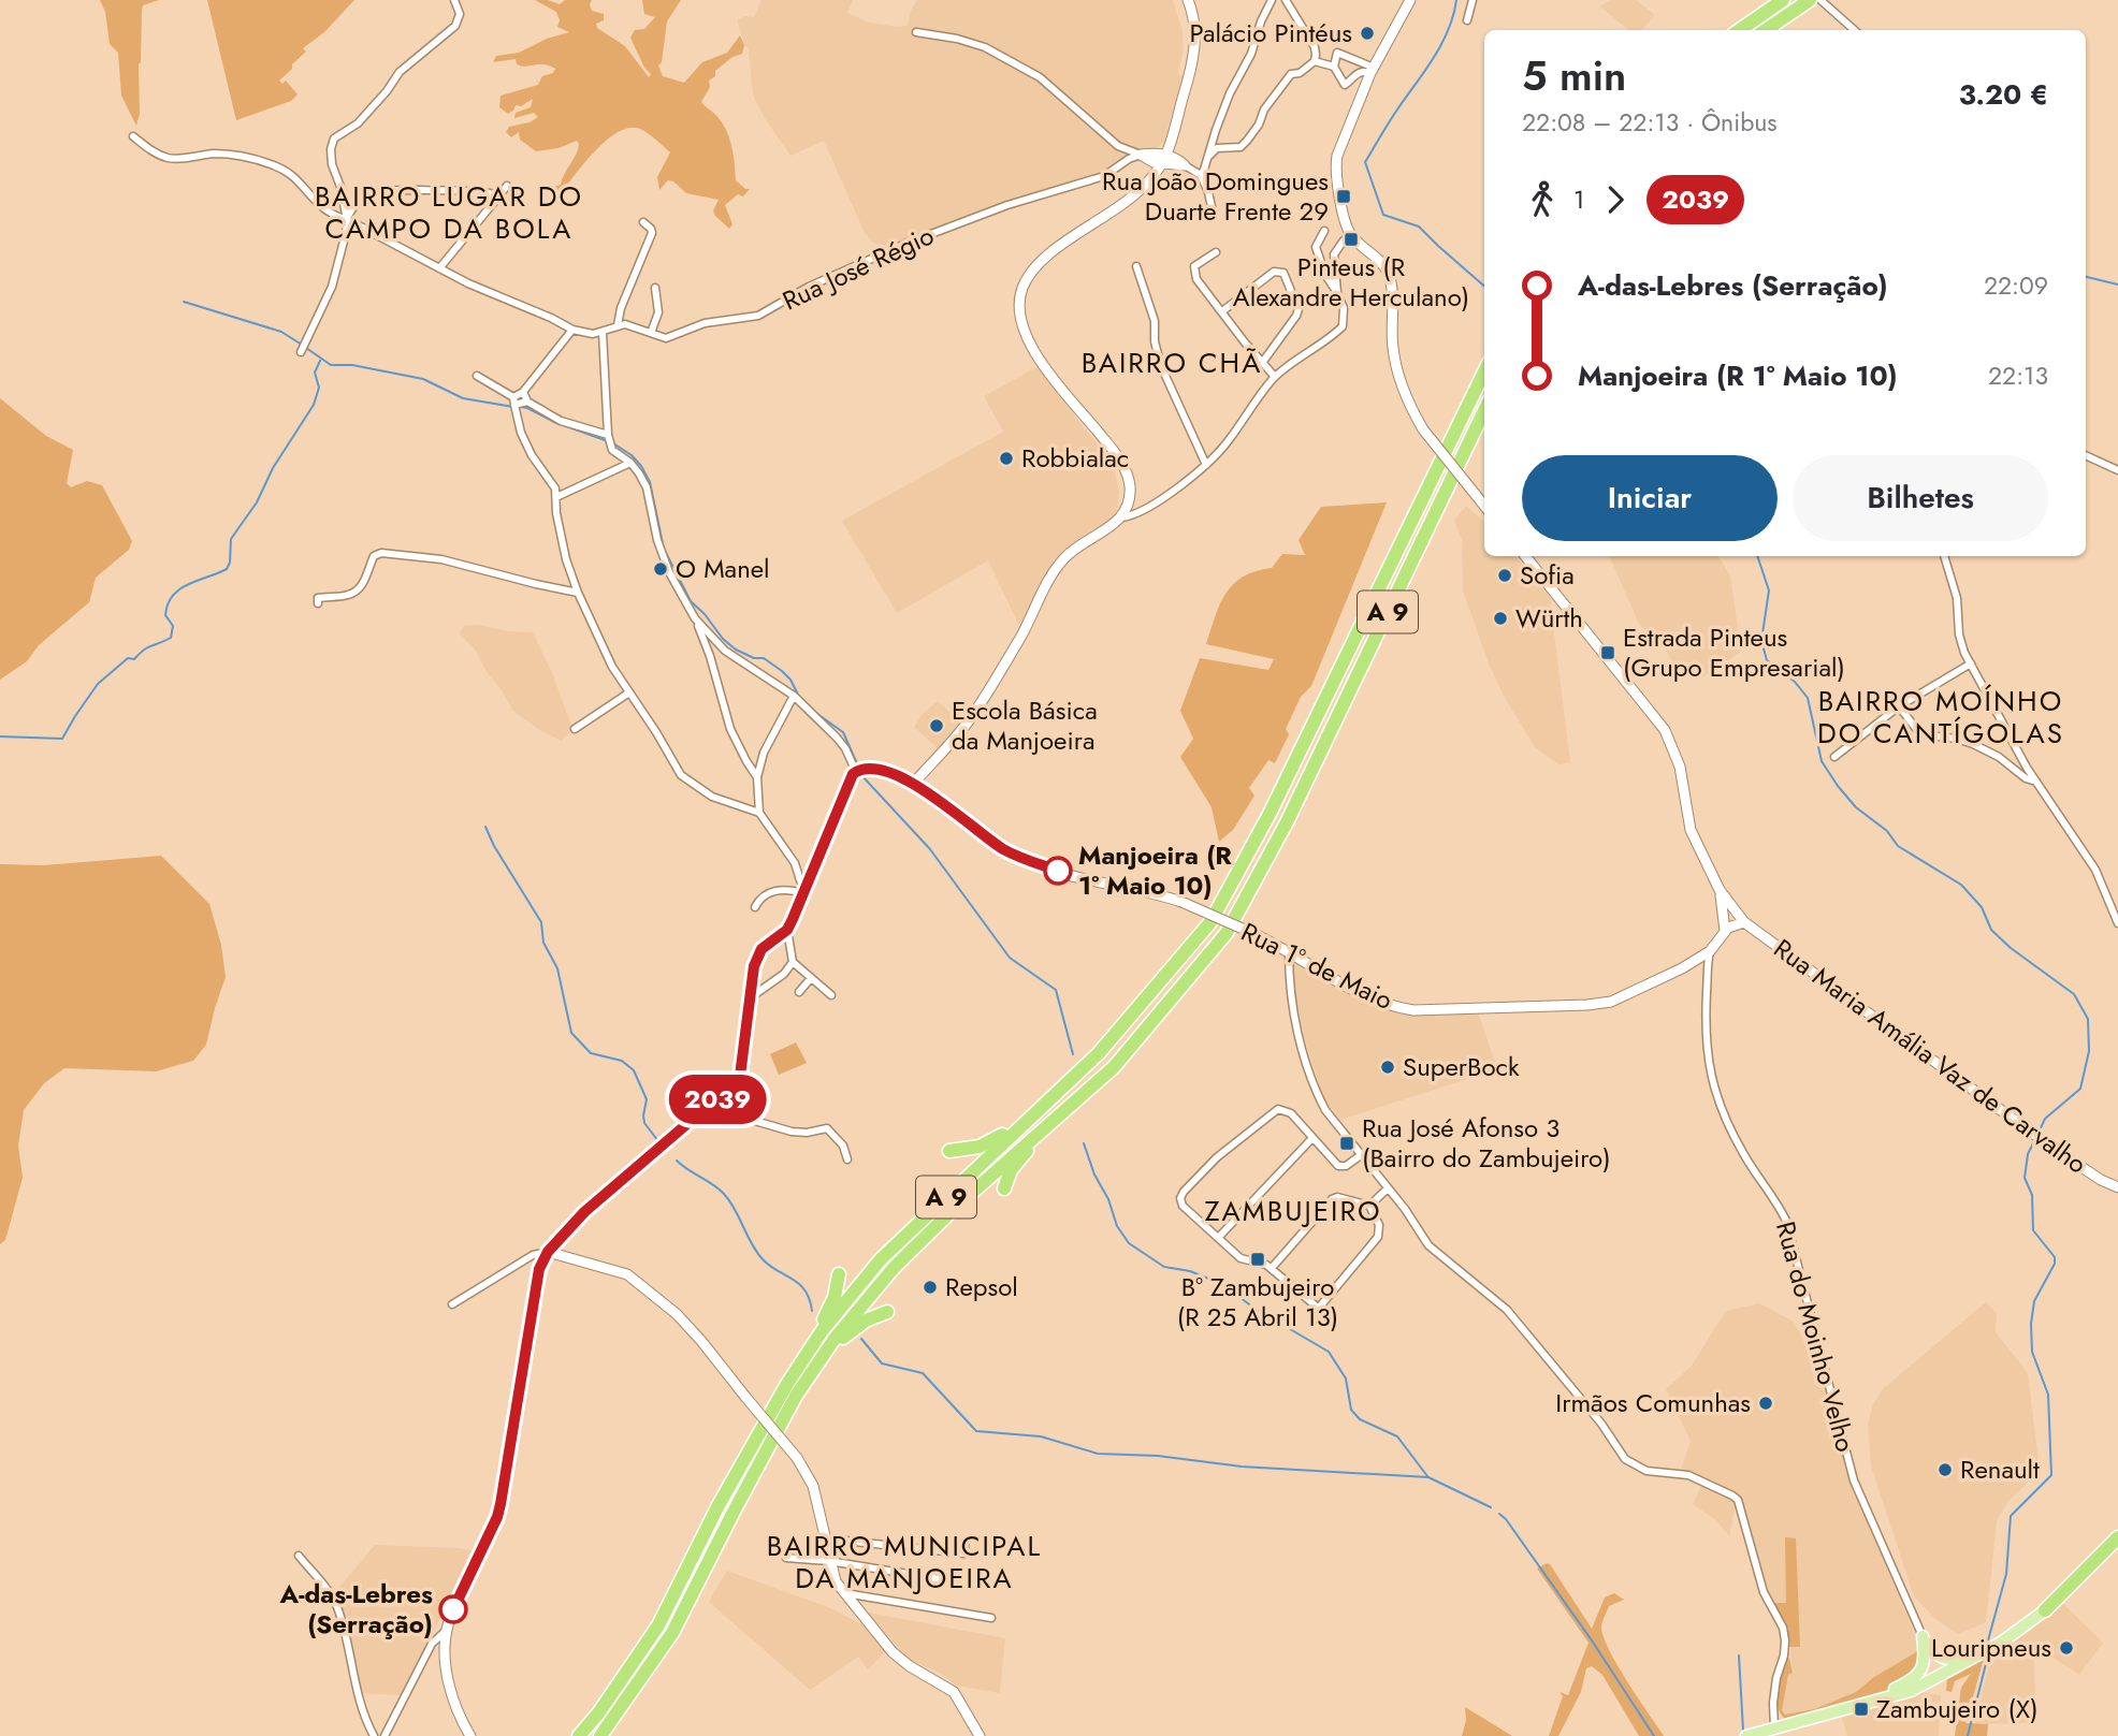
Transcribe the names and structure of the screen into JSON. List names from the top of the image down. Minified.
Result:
{"streets":{"highway":["A 9"],"street":["Rua José Régio","Rua 1º de Maio","Rua Maria Amália Vaz de Carvalho","Rua do Moinho Velho"]},"crossings":[["Rua 1º de Maio","Rua Maria Amália Vaz de Carvalho"],["Rua 1º de Maio","Rua do Moinho Velho"]],"districts":["BAIRRO LUGAR DO CAMPO DA BOLA","BAIRRO CHÃ","BAIRRO MOÍNHO DO CANTÍGOLAS","ZAMBUJEIRO","BAIRRO MUNICIPAL DA MANJOEIRA"],"places":{"other":["Palácio Pintéus","Robbialac","O Manel","Sofia","Würth","Escola Básica da Manjoeira","Manjoeira (R 1º Maio 10)","SuperBock","Repsol","Irmãos Comunhas","Renault","A-das-Lebres (Serração)","Louripneus"],"transit":["Rua João Domingues Duarte Frente 29","Pinteus (R Alexandre Herculano)","Estrada Pinteus (Grupo Empresarial)","Rua José Afonso 3 (Bairro do Zambujeiro)","Bº Zambujeiro (R 25 Abril 13)","Zambujeiro (X)"]},"lines":["bus line 2039"],"page":{"on_map":"2039","heading":["5 min","22:08 – 22:13 · Ônibus","3.20 €"],"legs":["1","2039"],"list":[{"name":"A-das-Lebres (Serração)","value":"22:09"},{"name":"Manjoeira (R 1º Maio 10)","value":"22:13"}],"buttons":["Iniciar","Bilhetes"]}}
